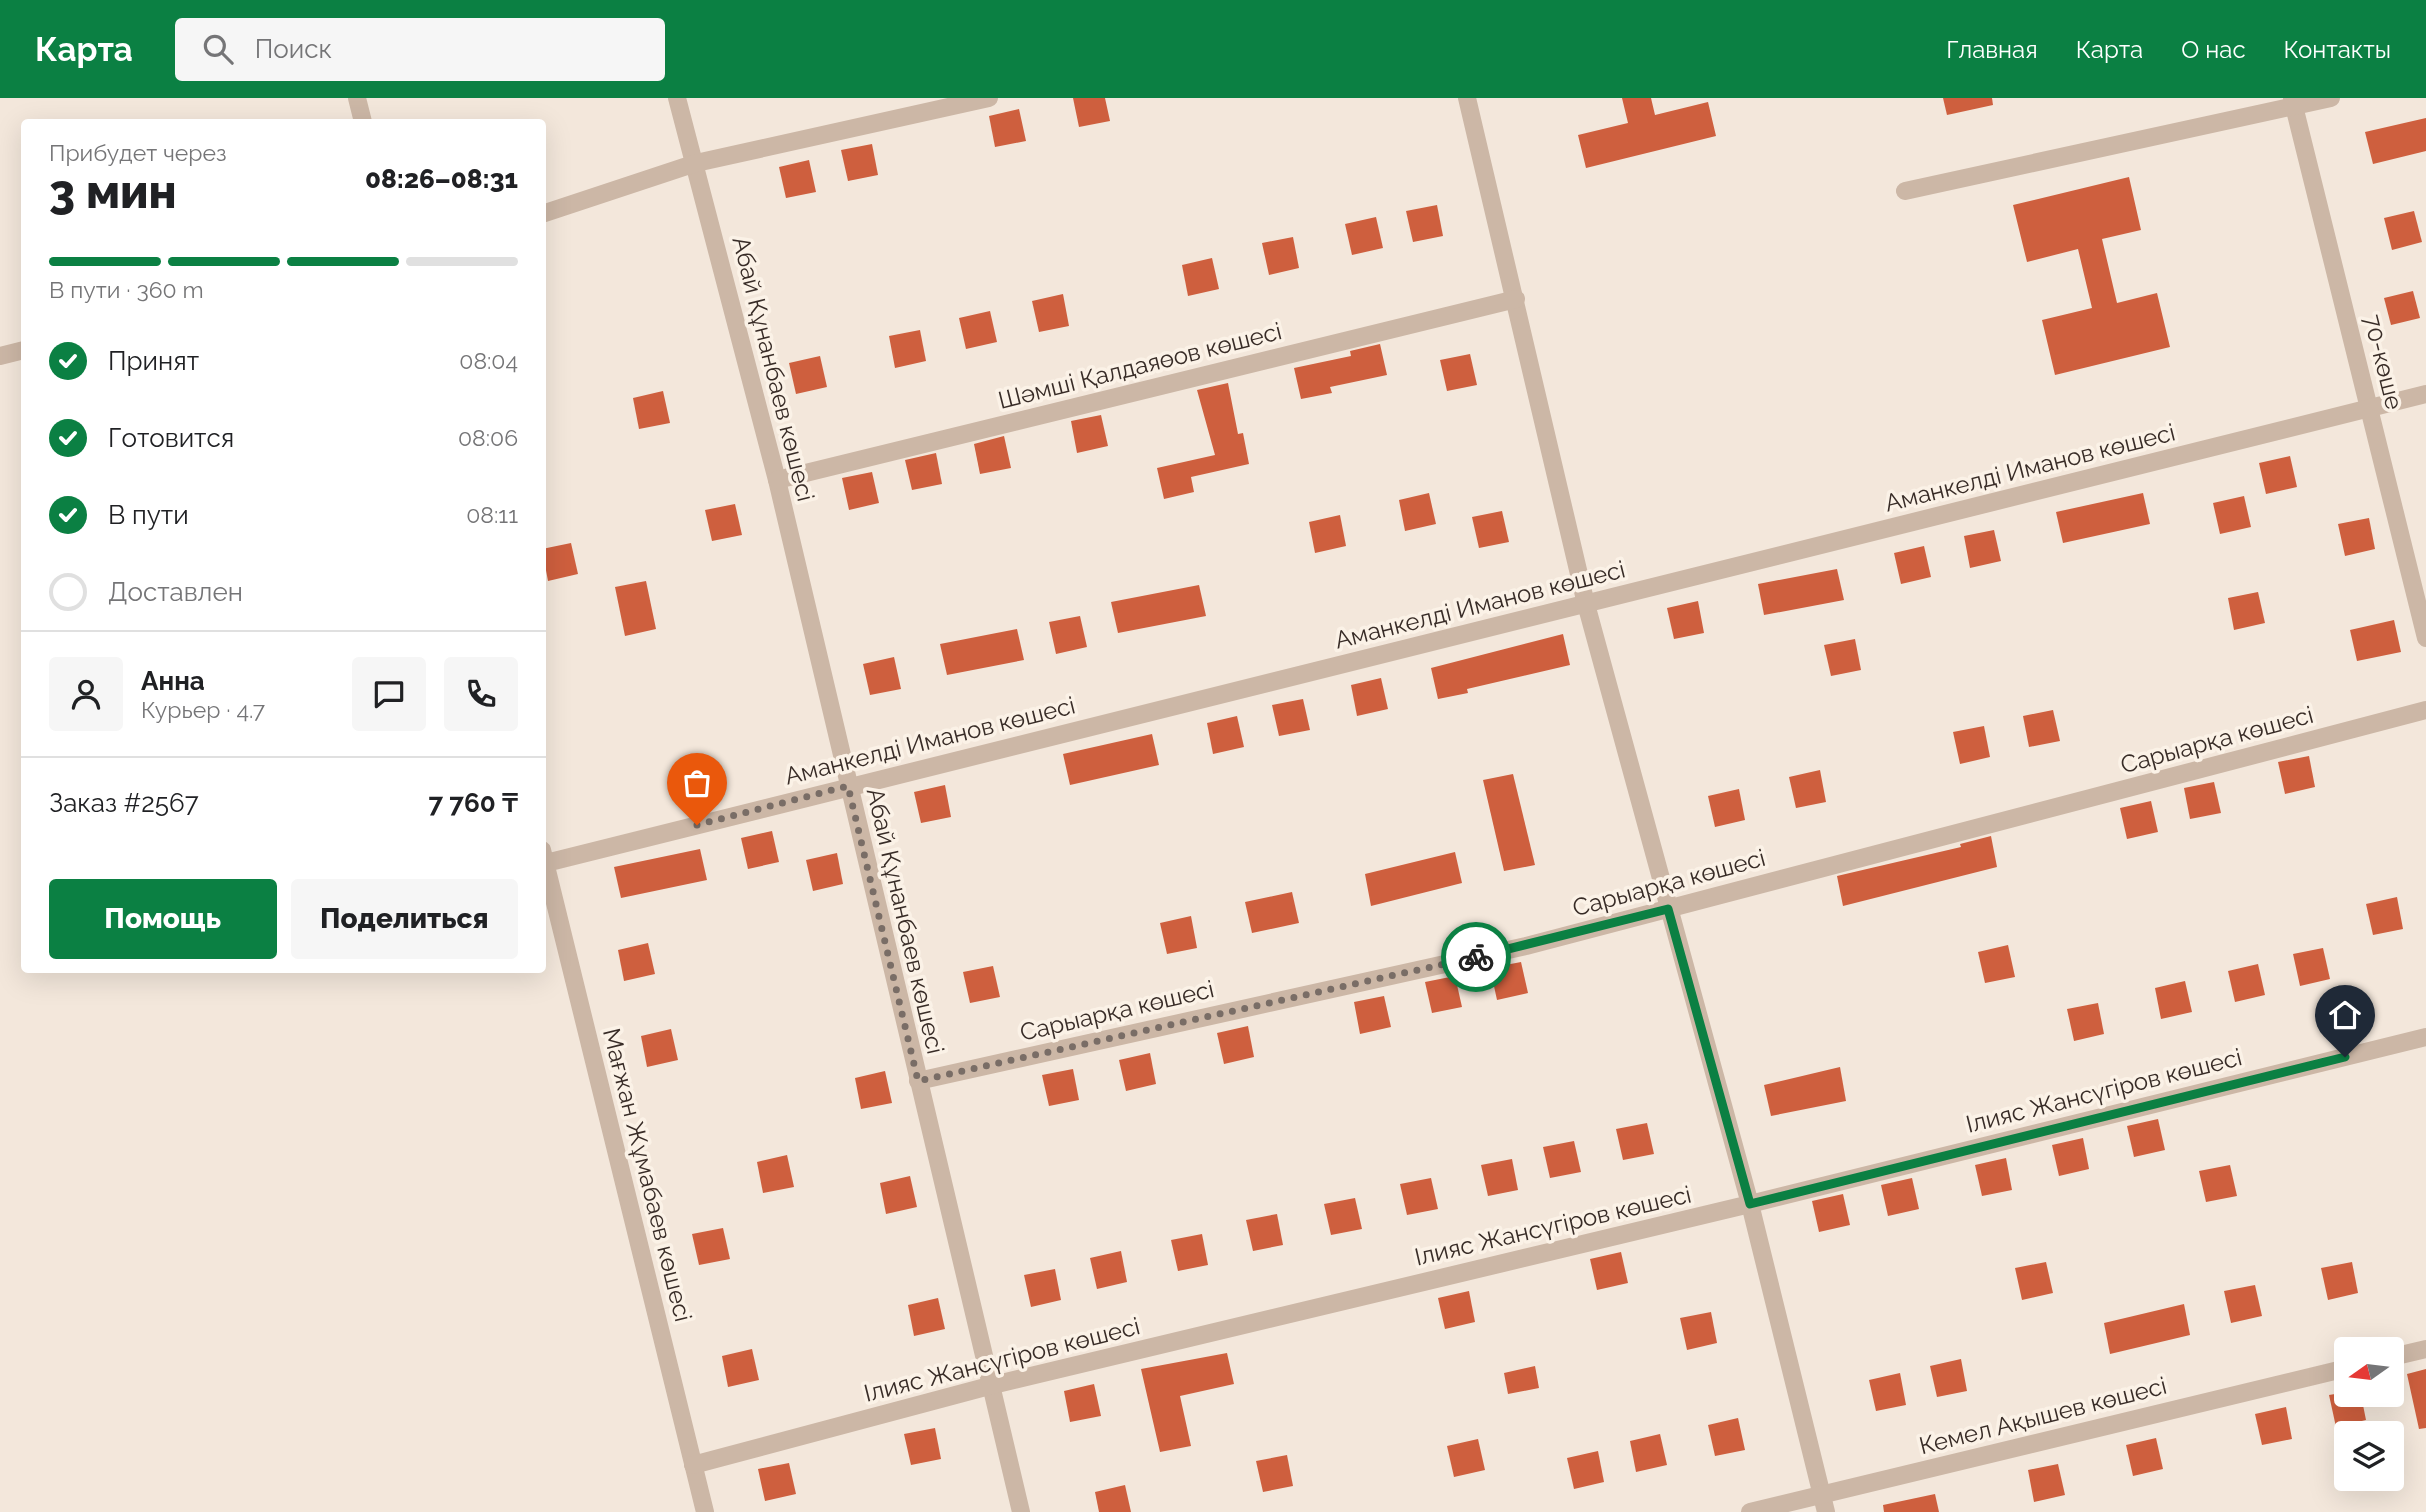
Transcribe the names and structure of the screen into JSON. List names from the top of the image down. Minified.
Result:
{"streets":{"street":["70-көше","Шәмші Қалдаяөов көшесі","Абай Құнанбаев көшесі","Аманкелді Иманов көшесі","Сарыарқа көшесі","Ілияс Жансүгіров көшесі","Мағжан Жұмабаев көшесі","Кемел Ақышев көшесі"]},"crossings":[["70-көше","Аманкелді Иманов көшесі"],["Шәмші Қалдаяөов көшесі","Абай Құнанбаев көшесі"],["Абай Құнанбаев көшесі","Аманкелді Иманов көшесі"],["Абай Құнанбаев көшесі","Сарыарқа көшесі"],["Абай Құнанбаев көшесі","Ілияс Жансүгіров көшесі"],["Ілияс Жансүгіров көшесі","Мағжан Жұмабаев көшесі"]],"north":"left","page":{"header":"Карта","search":"Поиск","nav":["Главная","Карта","О нас","Контакты"],"heading":["3 мин","Прибудет через","08:26–08:31"],"panel":["Анна","Курьер · 4.7","Заказ #2567","7 760 ₸"],"bar":"В пути · 360 m","list":[["Принят","08:04"],["Готовится","08:06"],["В пути","08:11"],"Доставлен"],"buttons":["Помощь","Поделиться"]}}
